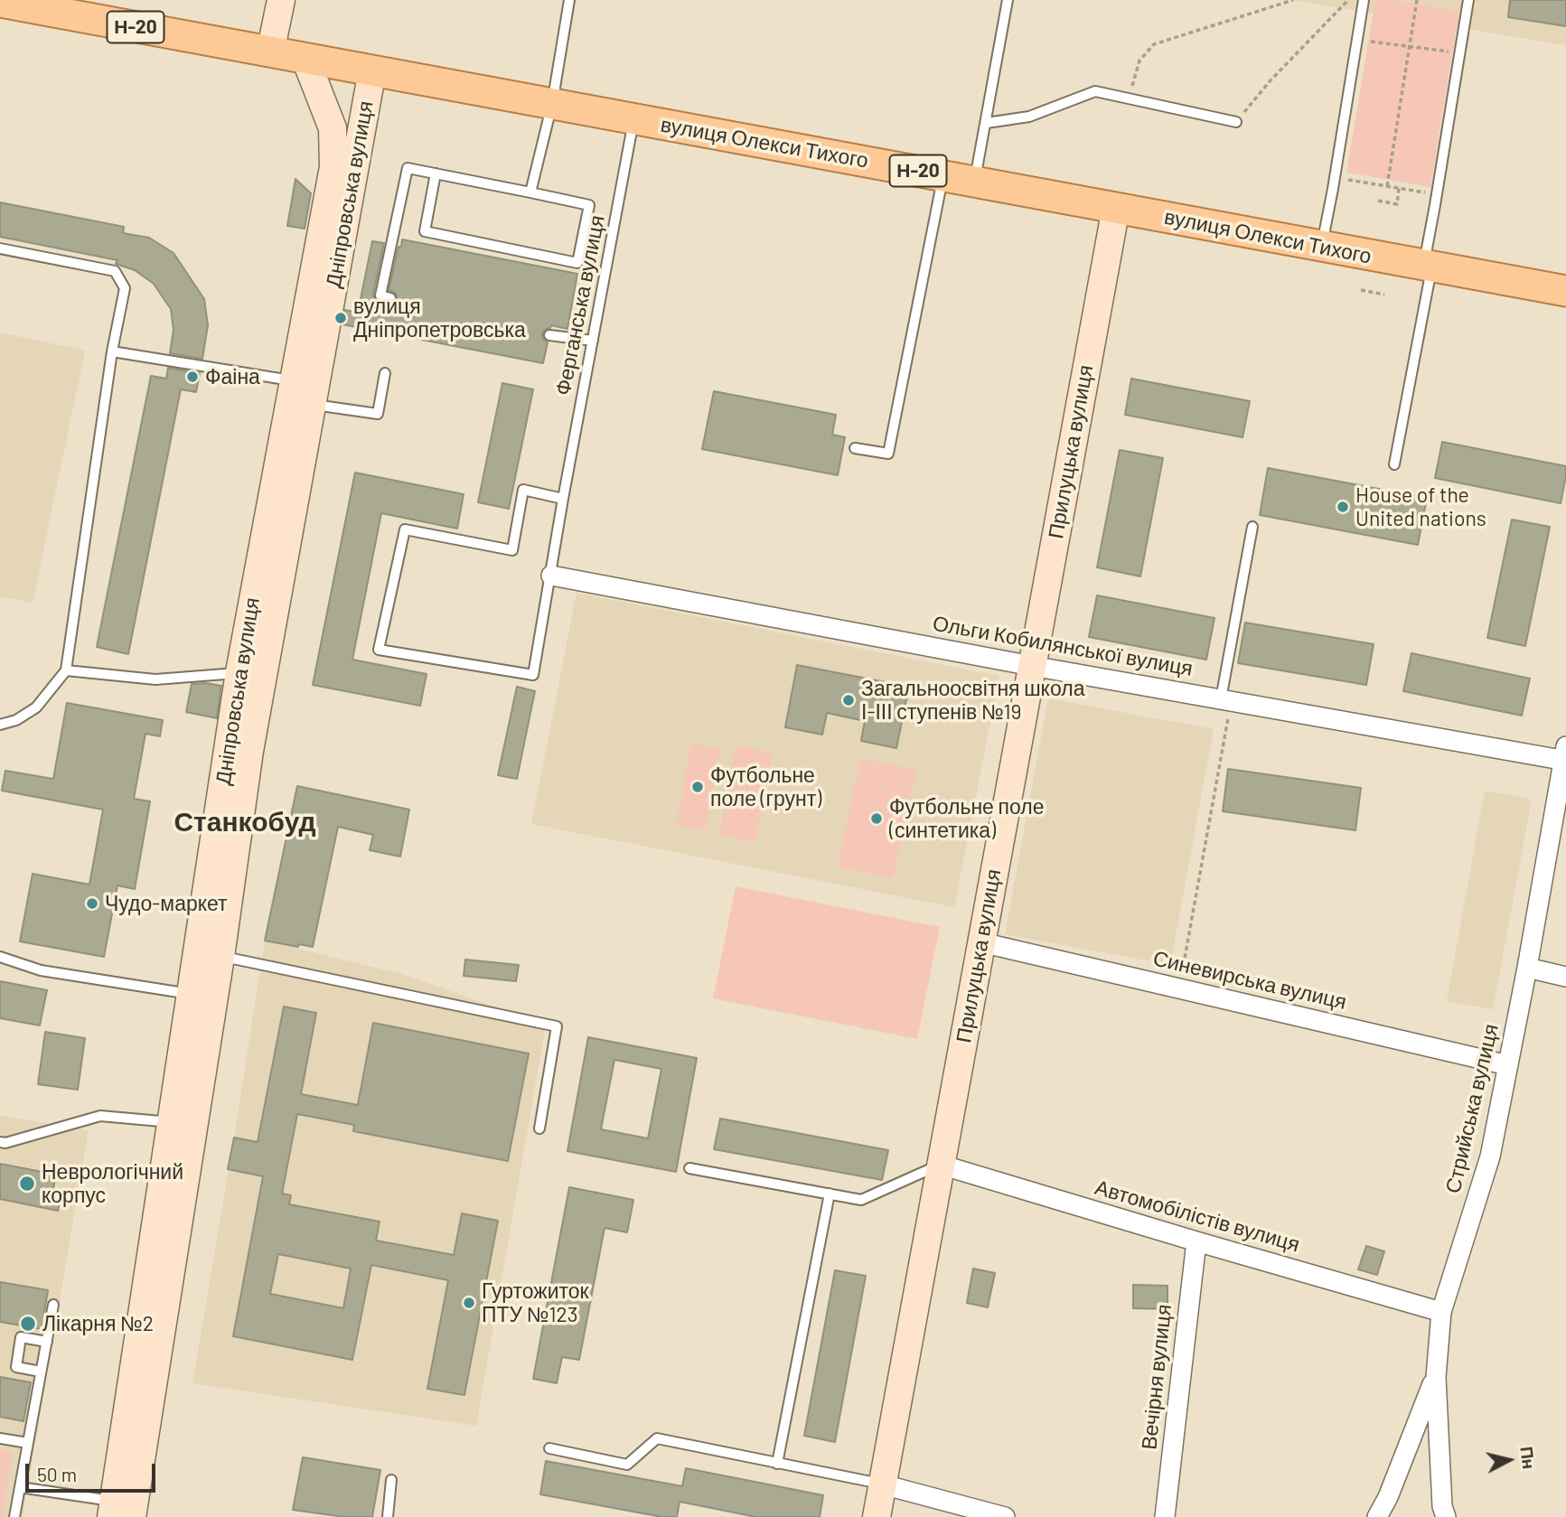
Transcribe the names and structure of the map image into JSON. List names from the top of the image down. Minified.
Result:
{"streets":{"main road":["Н-20","вулиця Олекси Тихого"],"street":["Дніпровська вулиця","Прилуцька вулиця","Ольги Кобилянської вулиця","Синевирська вулиця","Стрийська вулиця","Автомобілістів вулиця","Вечірня вулиця"],"lane":["Ферганська вулиця"]},"crossings":[["вулиця Олекси Тихого","Дніпровська вулиця"],["вулиця Олекси Тихого","Ферганська вулиця"],["вулиця Олекси Тихого","Прилуцька вулиця"],["Ферганська вулиця","Ольги Кобилянської вулиця"],["Прилуцька вулиця","Ольги Кобилянської вулиця"],["Прилуцька вулиця","Синевирська вулиця"],["Прилуцька вулиця","Автомобілістів вулиця"],["Ольги Кобилянської вулиця","Стрийська вулиця"],["Синевирська вулиця","Стрийська вулиця"],["Стрийська вулиця","Автомобілістів вулиця"],["Автомобілістів вулиця","Вечірня вулиця"]],"districts":["Станкобуд"],"places":["вулиця Дніпропетровська","Фаіна","House of the United nations","Загальноосвітня школа І-ІІІ ступенів №19","Футбольне поле (грунт)","Футбольне поле (синтетика)","Чудо-маркет","Неврологічний корпус","Гуртожиток ПТУ №123","Лікарня №2"],"scale_bar":"50 m","north":"right"}
